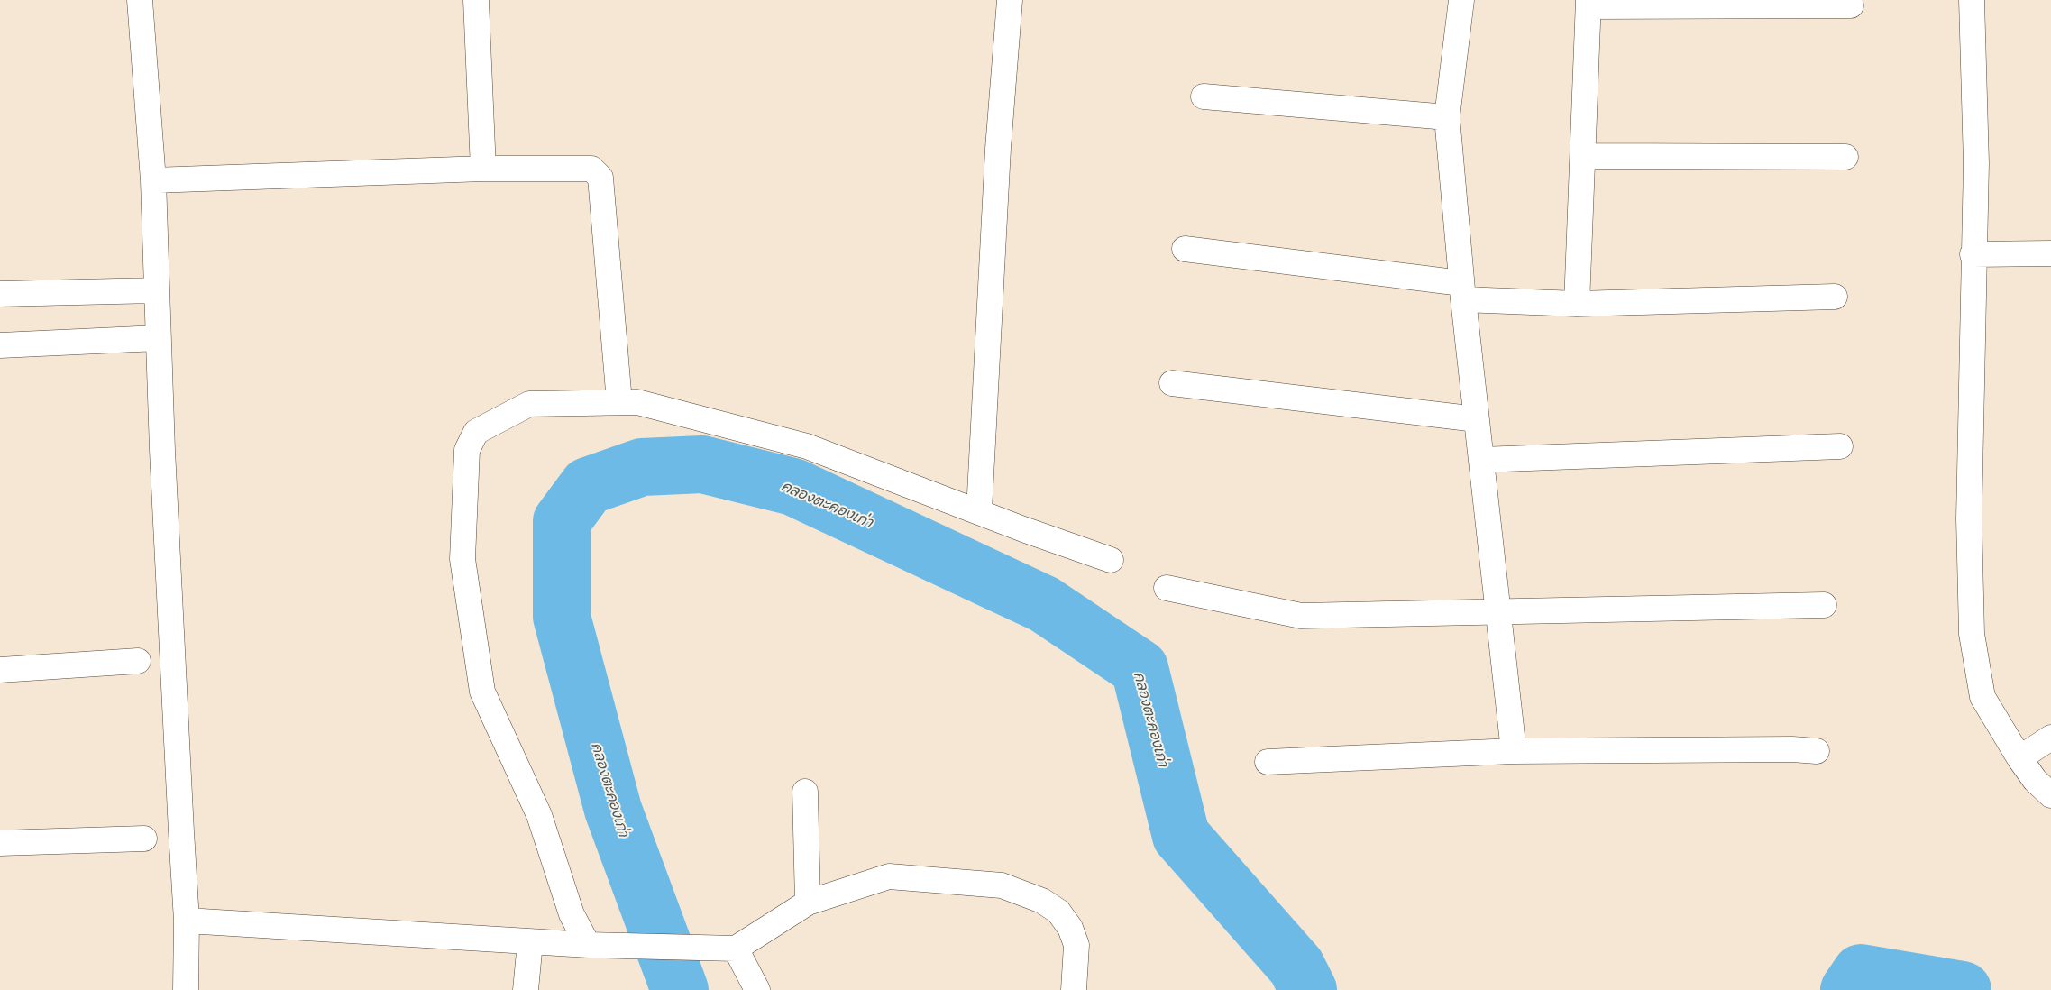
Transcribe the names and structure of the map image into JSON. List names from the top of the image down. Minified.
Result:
{"water":["คลองตะคองเก่า"]}
